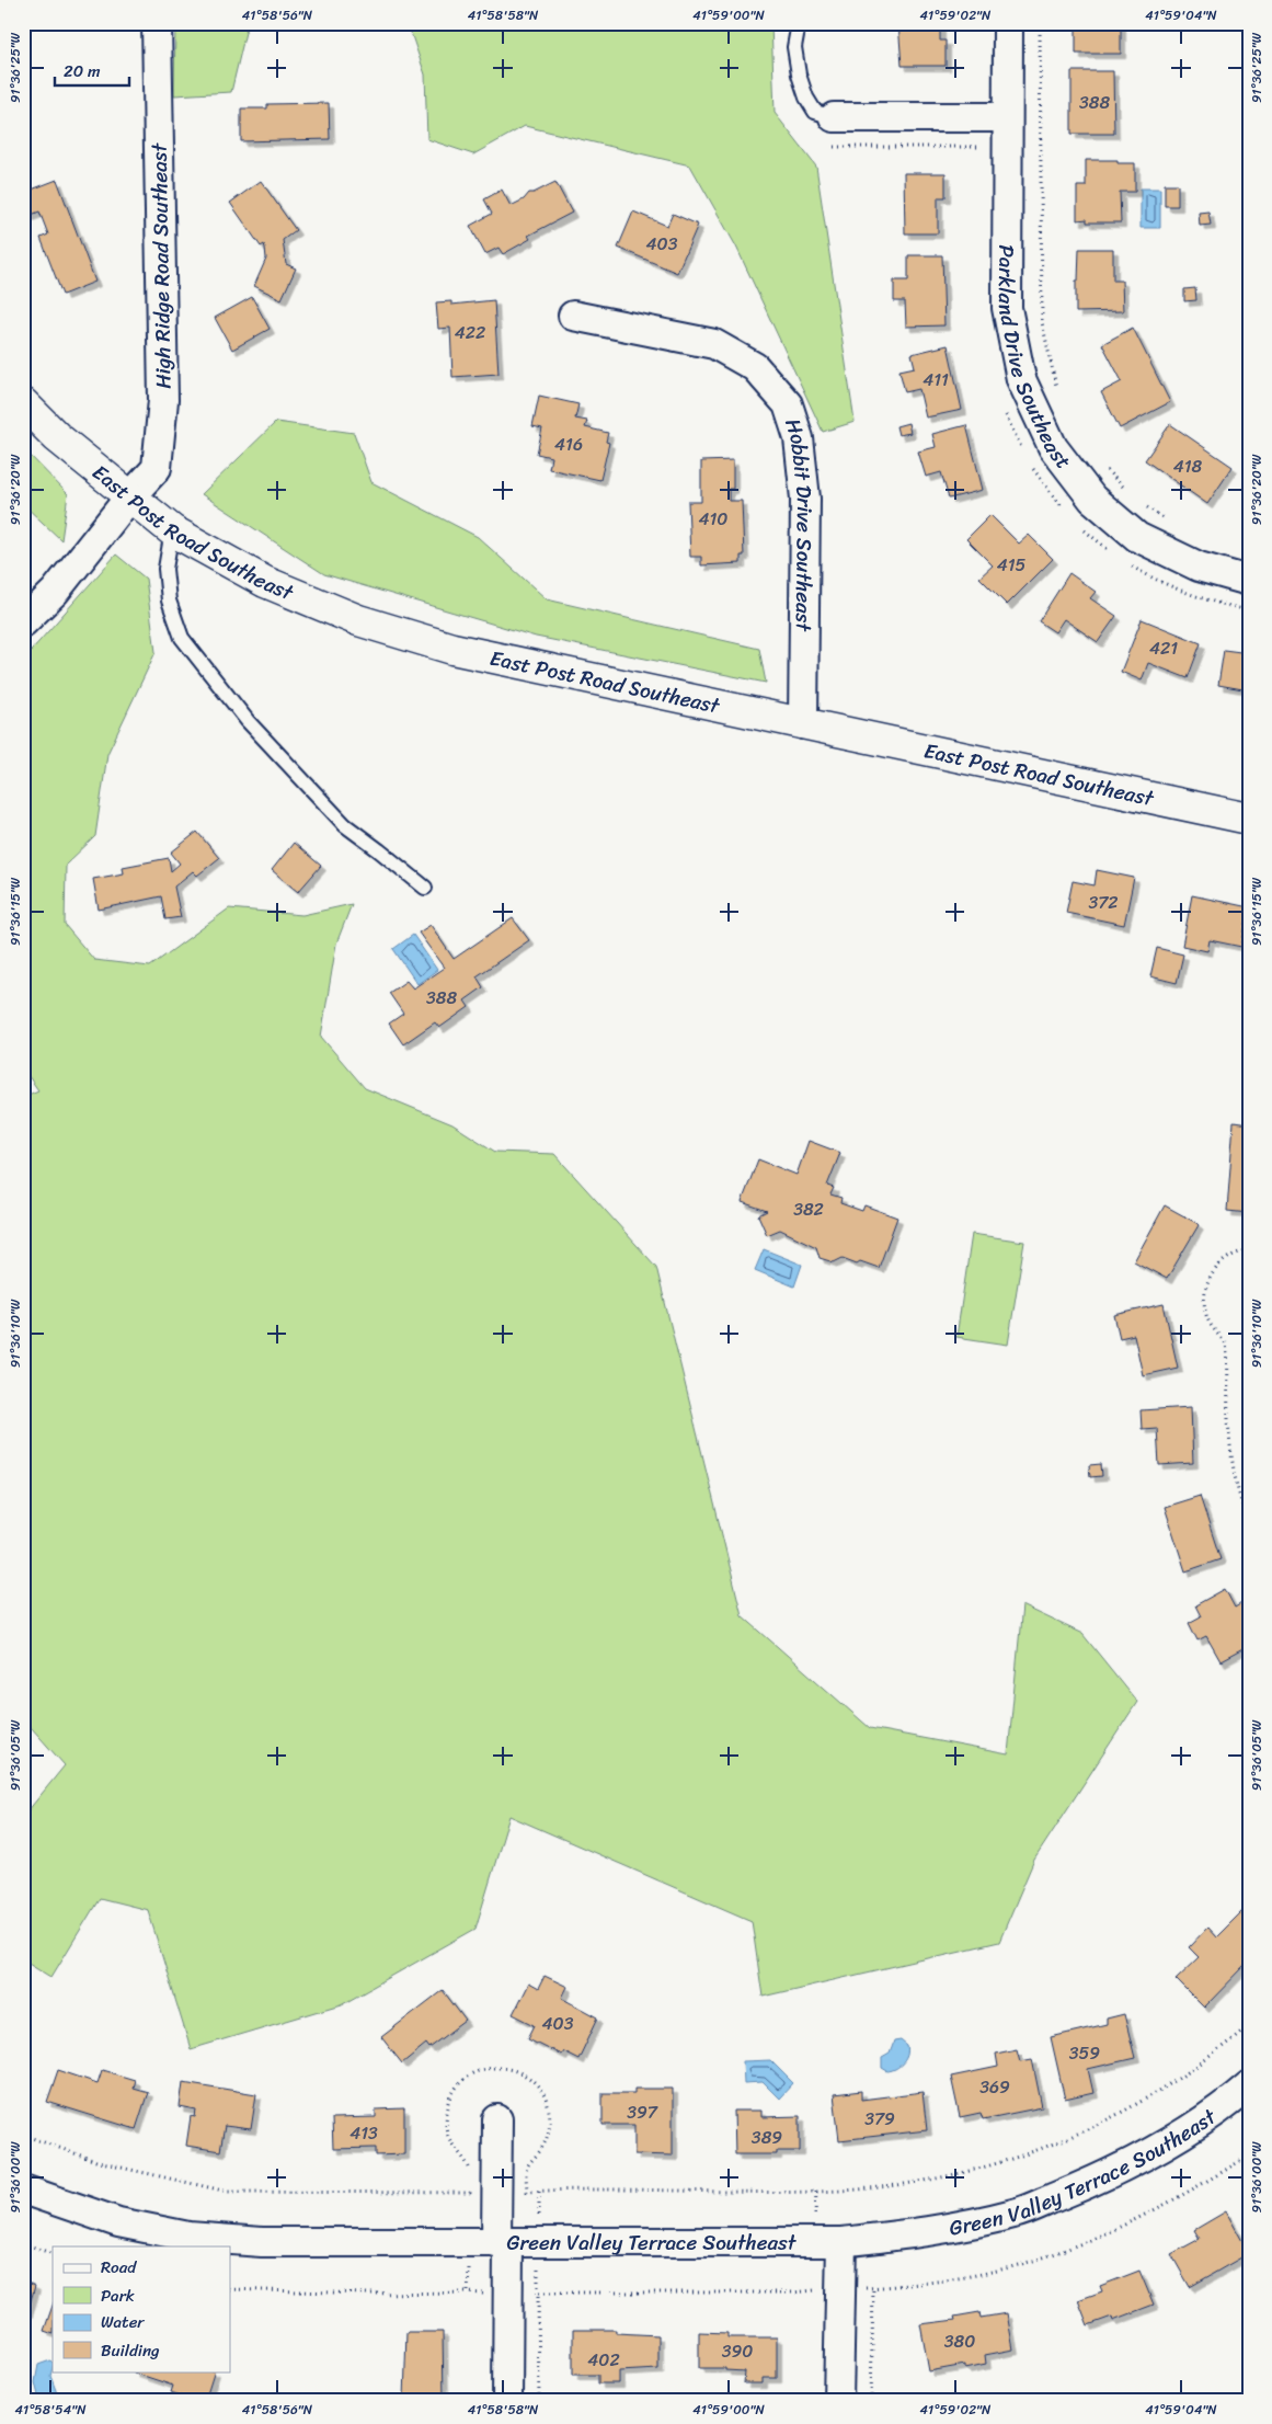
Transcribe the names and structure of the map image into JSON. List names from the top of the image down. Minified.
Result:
{"streets":{"main road":["East Post Road Southeast"],"street":["High Ridge Road Southeast","Parkland Drive Southeast","Hobbit Drive Southeast","Green Valley Terrace Southeast"]},"crossings":[["High Ridge Road Southeast","East Post Road Southeast"],["Hobbit Drive Southeast","East Post Road Southeast"]],"house_numbers":["388","403","422","411","416","418","410","415","421","372","388","382","403","359","369","397","379","413","389","380","390","402"],"legend":["Road","Park","Water","Building"],"scale_bar":"20 m","coordinates":["41°58'56\"N","41°58'58\"N","41°59'00\"N","41°59'02\"N","41°59'04\"N","91°36'25\"W","91°36'20\"W","91°36'15\"W","91°36'10\"W","91°36'05\"W","91°36'00\"W","41°58'54\"N"]}
